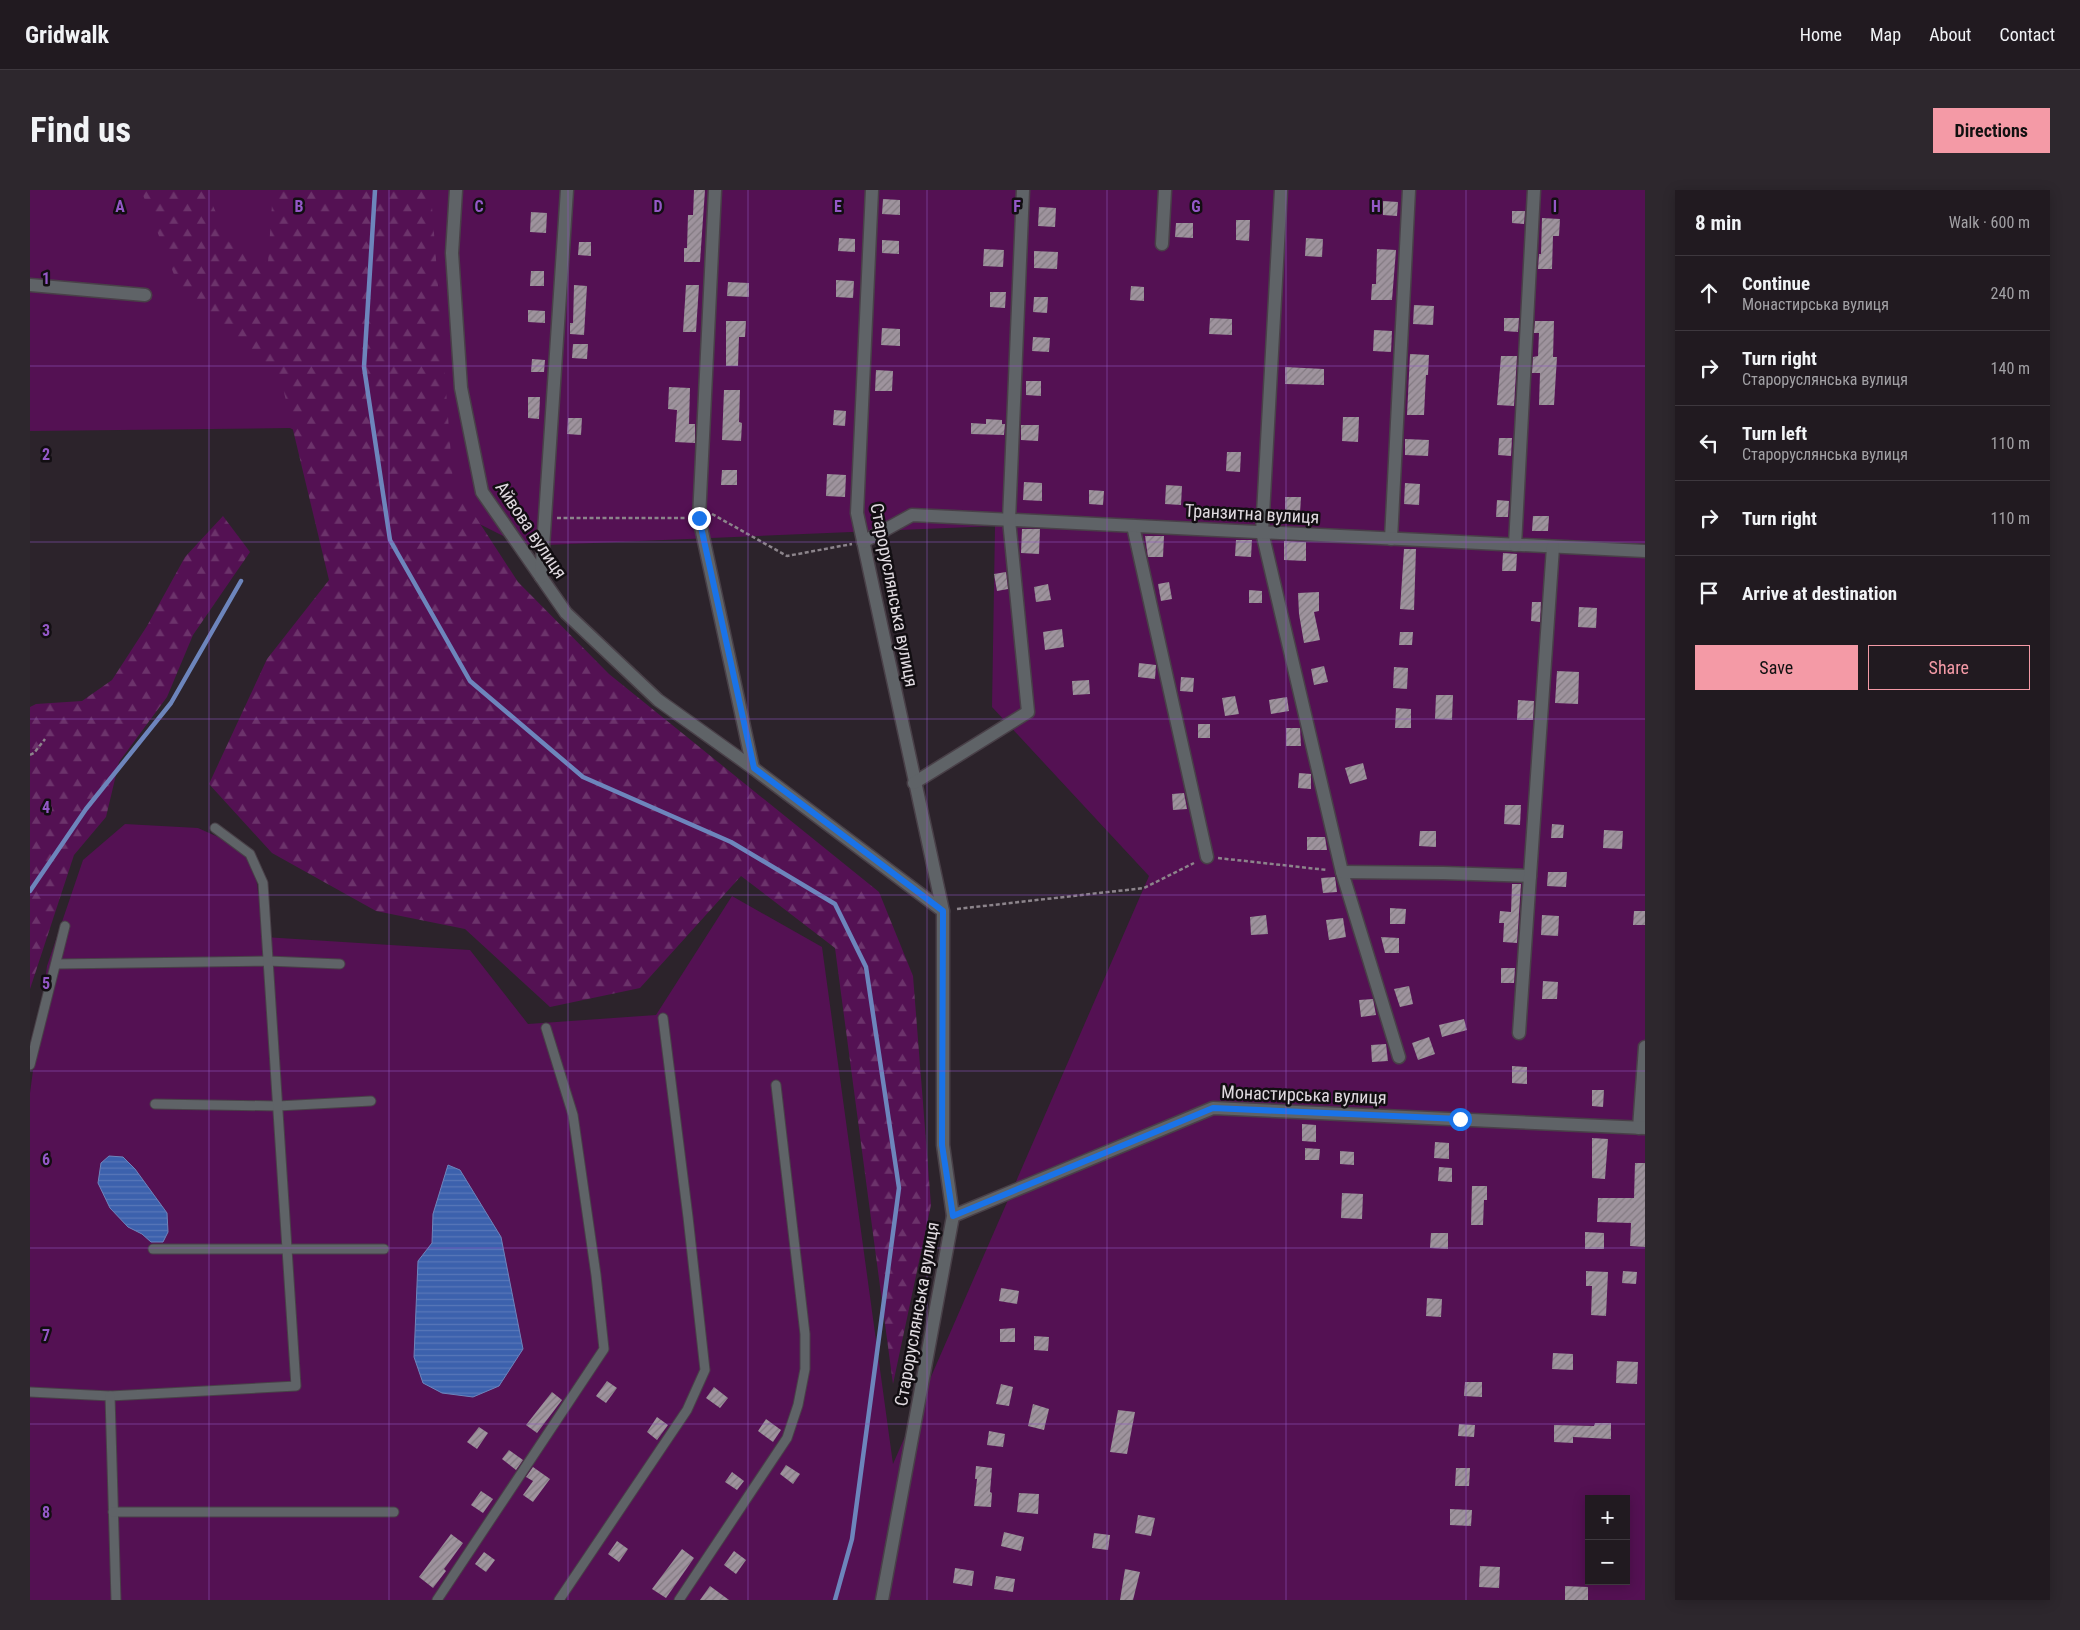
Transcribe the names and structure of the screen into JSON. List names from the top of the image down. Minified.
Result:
{"streets":{"street":["Транзитна вулиця","Айвова вулиця","Староруслянська вулиця","Монастирська вулиця"]},"crossings":[["Транзитна вулиця","Староруслянська вулиця"],["Староруслянська вулиця","Монастирська вулиця"]],"page":{"header":"Gridwalk","nav":["Home","Map","About","Contact"],"buttons":["Directions",["Save","Share"]],"title":"Find us","heading":["8 min","Walk · 600 m"],"list":[["Continue","Монастирська вулиця","240 m"],["Turn right","Староруслянська вулиця","140 m"],["Turn left","Староруслянська вулиця","110 m"],["Turn right","110 m"],"Arrive at destination"],"map_buttons":["+","−"]},"grid":{"columns":["A","B","C","D","E","F","G","H","I"],"rows":["1","2","3","4","5","6","7","8"]}}
